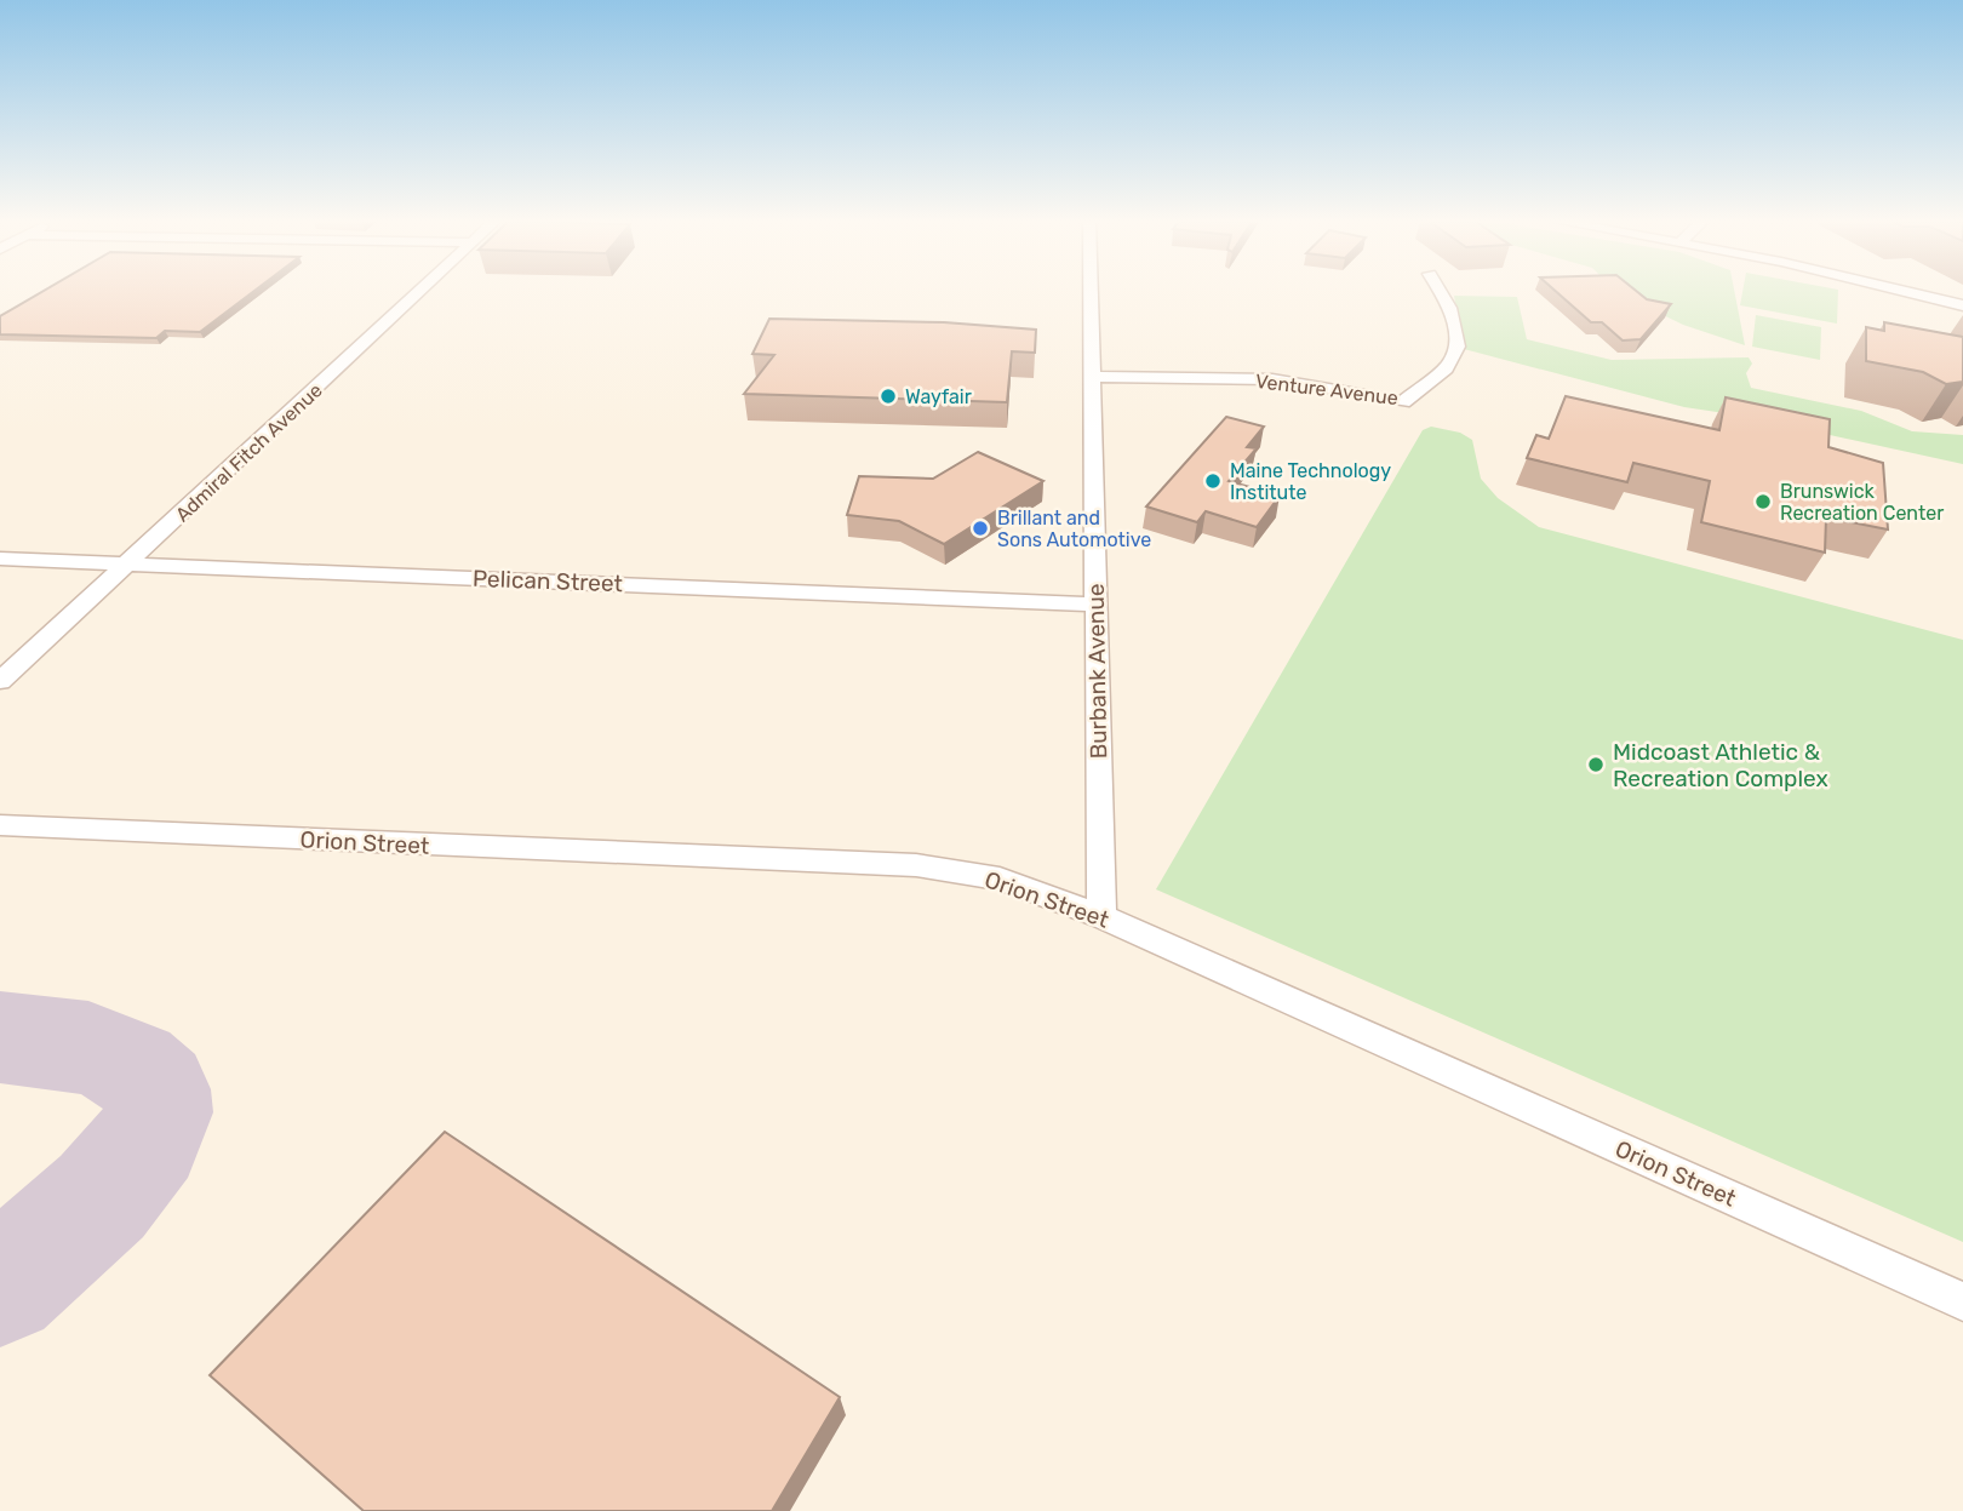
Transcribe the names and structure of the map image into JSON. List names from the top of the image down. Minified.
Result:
{"streets":{"street":["Venture Avenue","Admiral Fitch Avenue","Pelican Street","Burbank Avenue","Orion Street"]},"crossings":[["Venture Avenue","Burbank Avenue"],["Admiral Fitch Avenue","Pelican Street"],["Pelican Street","Burbank Avenue"],["Burbank Avenue","Orion Street"]],"places":["Wayfair","Maine Technology Institute","Brunswick Recreation Center","Brillant and Sons Automotive","Midcoast Athletic & Recreation Complex"]}
